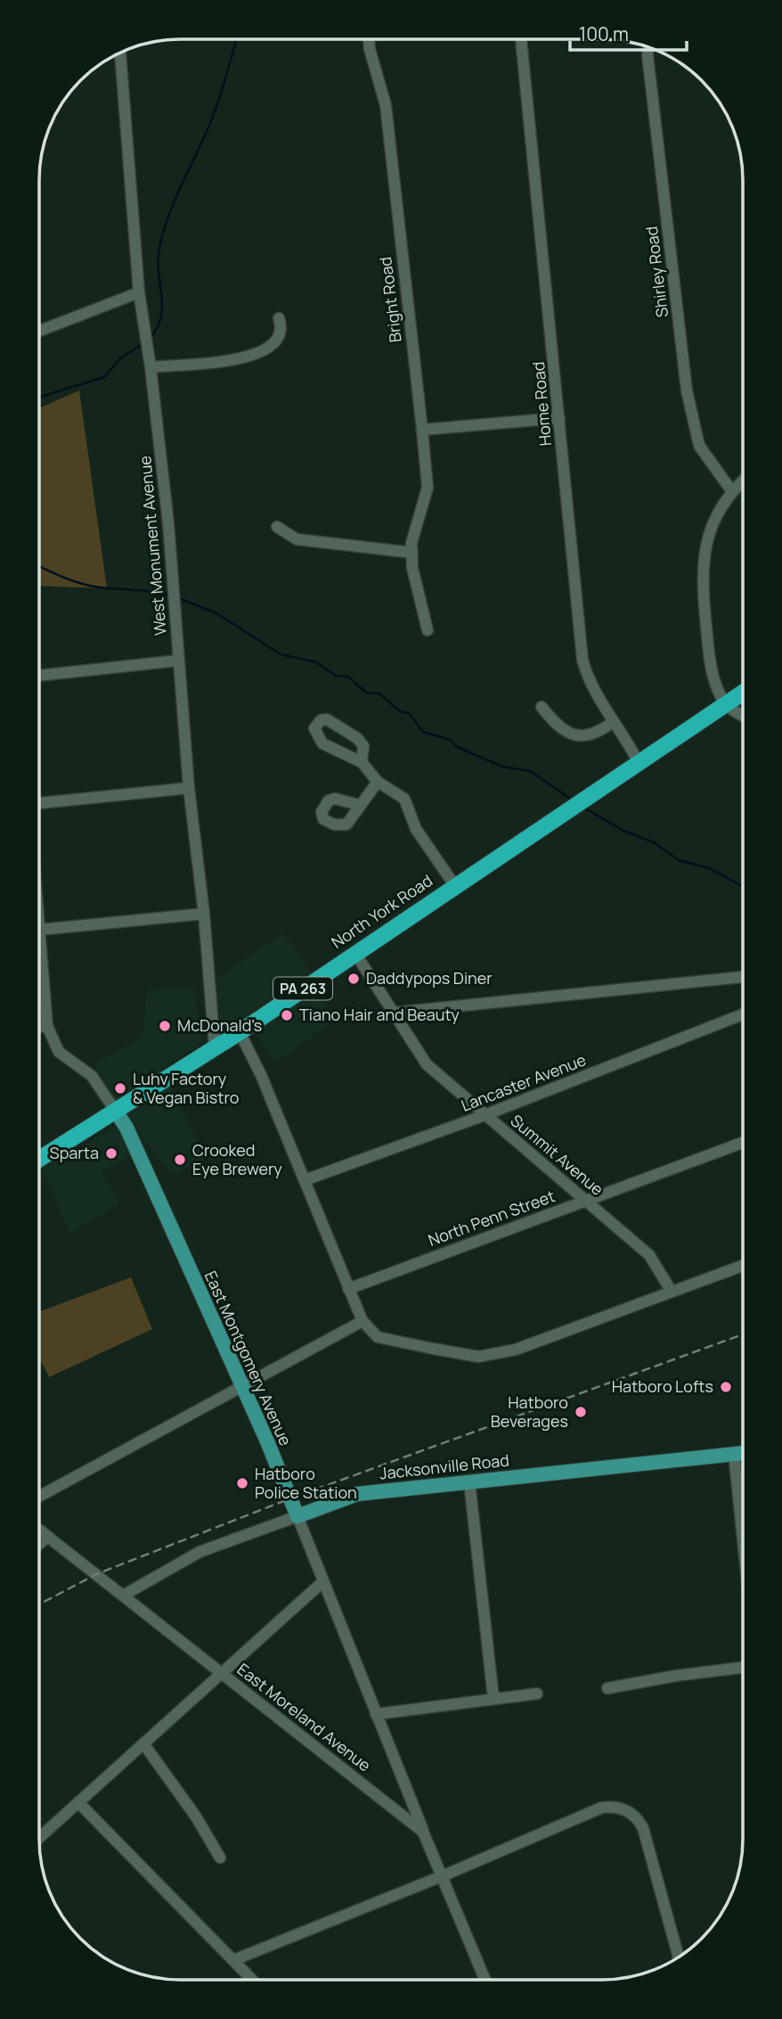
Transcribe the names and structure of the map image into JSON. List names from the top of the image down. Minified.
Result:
{"streets":{"highway":["North York Road","PA 263"],"main road":["East Montgomery Avenue","Jacksonville Road"],"street":["Shirley Road","Bright Road","Home Road","West Monument Avenue","Lancaster Avenue","Summit Avenue","North Penn Street","East Moreland Avenue"]},"crossings":[["Home Road","North York Road"],["West Monument Avenue","North York Road"],["North York Road","Summit Avenue"],["North York Road","East Montgomery Avenue"],["Lancaster Avenue","Summit Avenue"],["Summit Avenue","North Penn Street"],["East Montgomery Avenue","Jacksonville Road"],["East Montgomery Avenue","East Moreland Avenue"],["Jacksonville Road","East Moreland Avenue"]],"places":["Daddypops Diner","Tiano Hair and Beauty","McDonald's","Luhv Factory & Vegan Bistro","Sparta","Crooked Eye Brewery","Hatboro Lofts","Hatboro Beverages","Hatboro Police Station"],"scale_bar":"100 m"}
